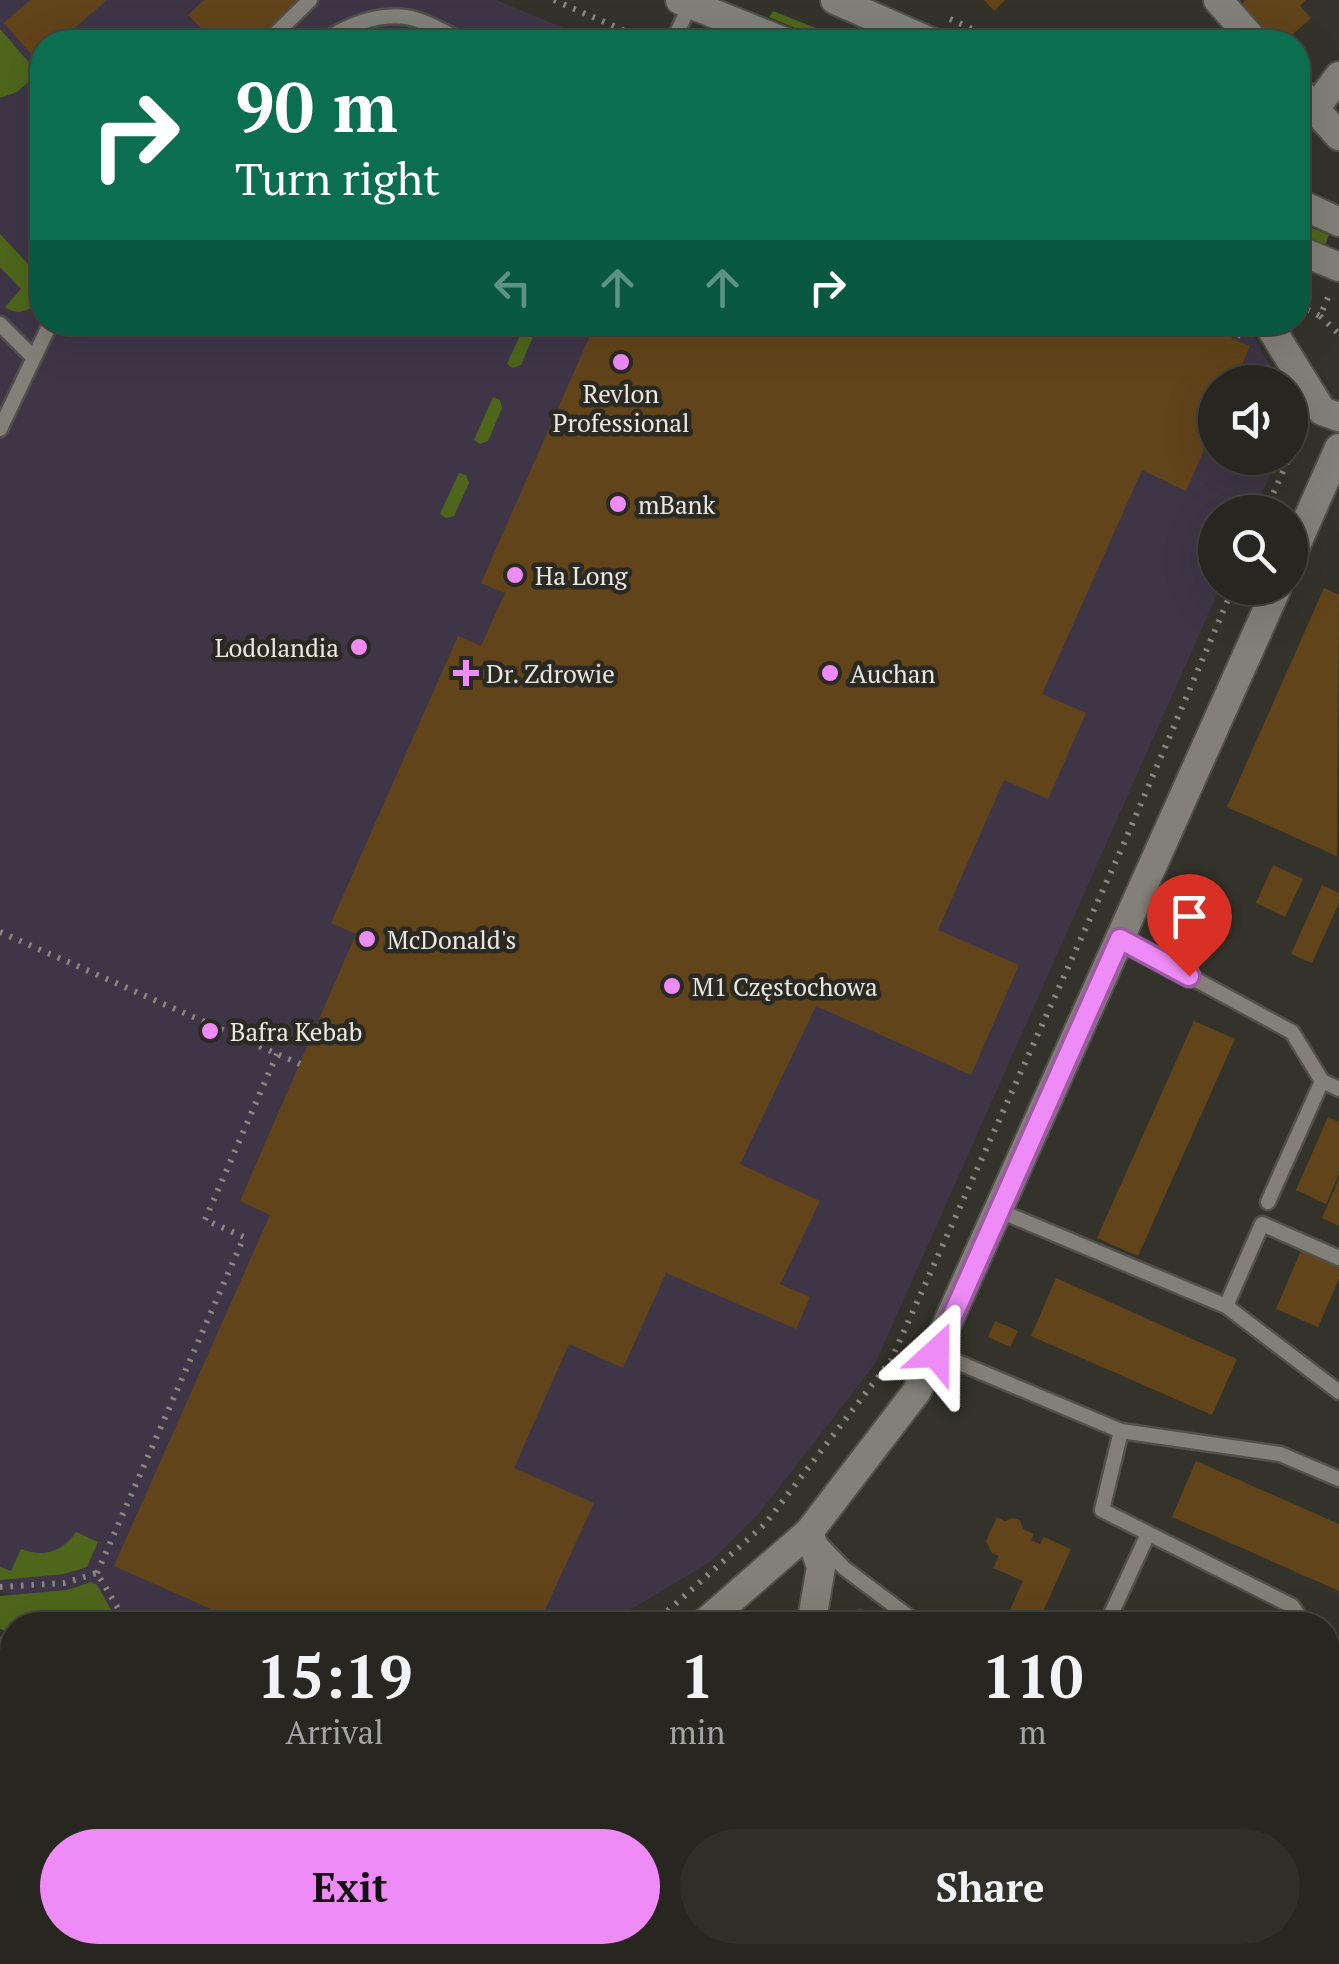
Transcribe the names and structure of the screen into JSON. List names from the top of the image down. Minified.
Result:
{"places":{"other":["Revlon Professional","mBank","Ha Long","Lodolandia","Auchan","McDonald's","M1 Częstochowa","Bafra Kebab"],"health":["Dr. Zdrowie"]},"page":{"turn":["90 m","Turn right"],"eta":["15:19","Arrival","1","min","110","m"],"buttons":["Exit","Share"]}}
